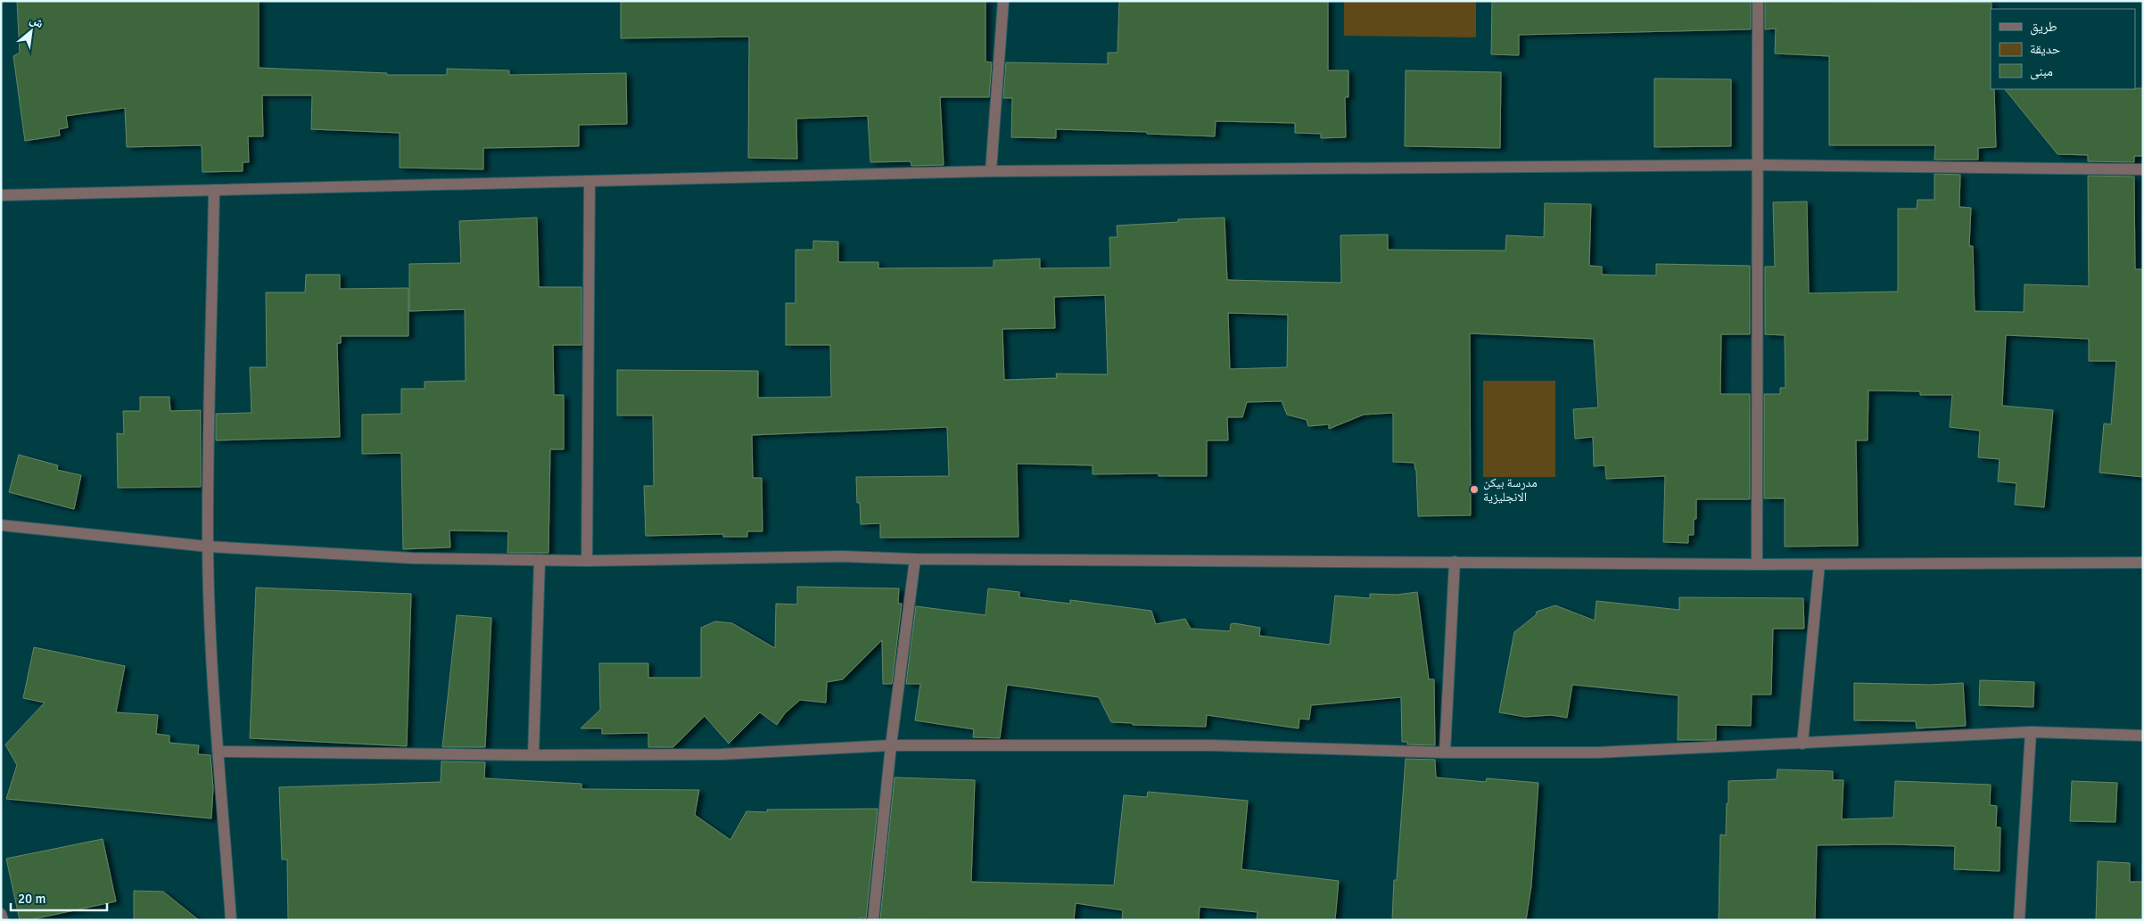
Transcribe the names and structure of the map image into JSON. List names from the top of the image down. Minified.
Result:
{"places":["مدرسة بيكن الانجليزية"],"legend":["طريق","حديقة","مبنى"],"scale_bar":"20 m","north":"top right"}
